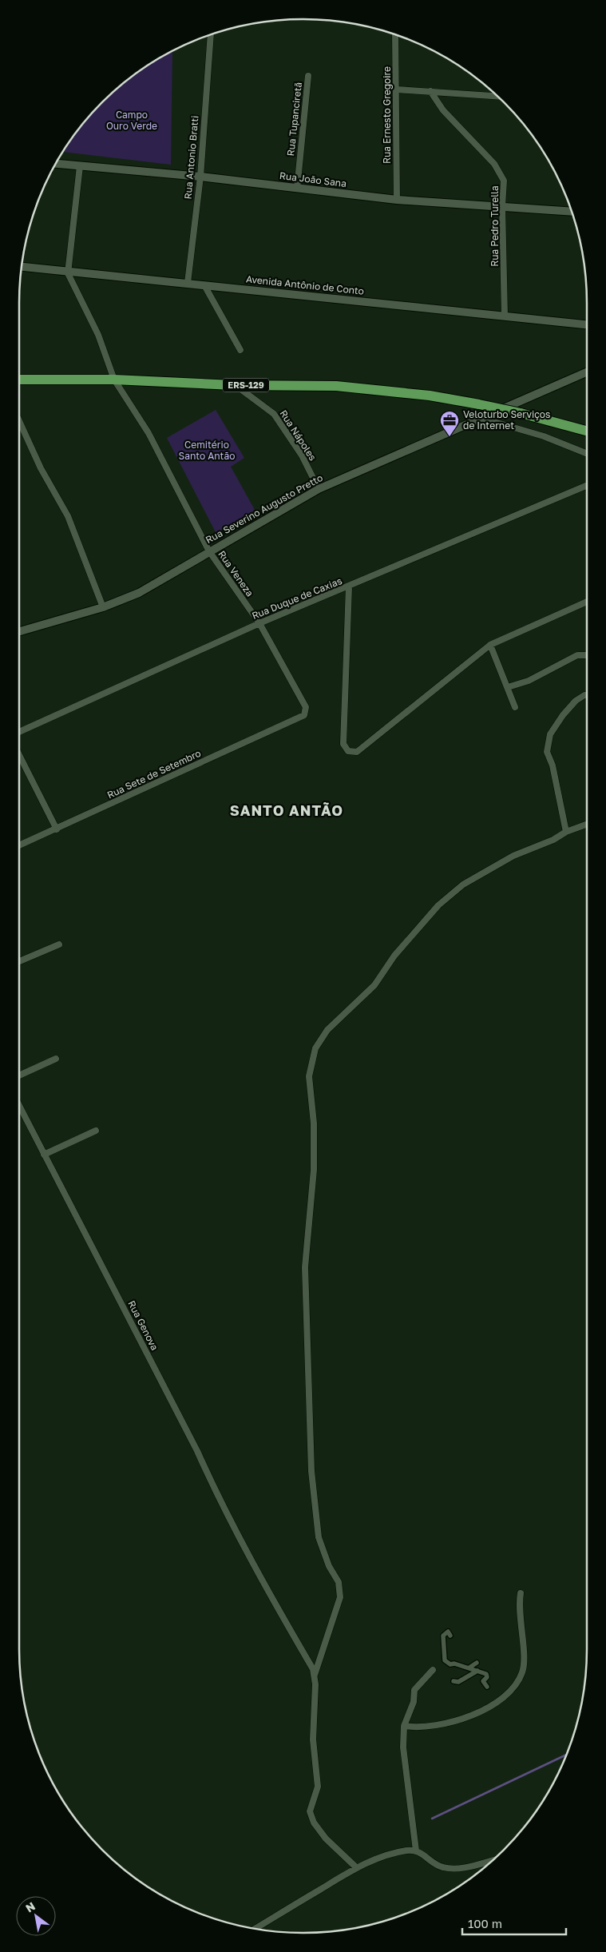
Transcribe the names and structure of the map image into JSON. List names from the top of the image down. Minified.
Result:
{"streets":{"main road":["ERS-129"],"street":["Rua Ernesto Gregoire","Rua Tupanciretã","Rua Antonio Bratti","Rua João Sana","Rua Pedro Turella","Avenida Antônio de Conto","Rua Nápoles","Rua Severino Augusto Pretto","Rua Veneza","Rua Duque de Caxias","Rua Sete de Setembro","Rua Genova"]},"crossings":[["Rua Ernesto Gregoire","Rua João Sana"],["Rua Tupanciretã","Rua João Sana"],["Rua Antonio Bratti","Rua João Sana"],["Rua Antonio Bratti","Avenida Antônio de Conto"],["Rua João Sana","Rua Pedro Turella"],["Rua Pedro Turella","Avenida Antônio de Conto"],["Avenida Antônio de Conto","Rua Veneza"],["ERS-129","Rua Nápoles"],["ERS-129","Rua Veneza"],["Rua Nápoles","Rua Severino Augusto Pretto"],["Rua Severino Augusto Pretto","Rua Veneza"],["Rua Veneza","Rua Duque de Caxias"],["Rua Veneza","Rua Sete de Setembro"]],"districts":["SANTO ANTÃO"],"parks":["Campo Ouro Verde","Cemitério Santo Antão"],"places":{"office":["Veloturbo Serviços de Internet"]},"scale_bar":"100 m","north":"top left"}
